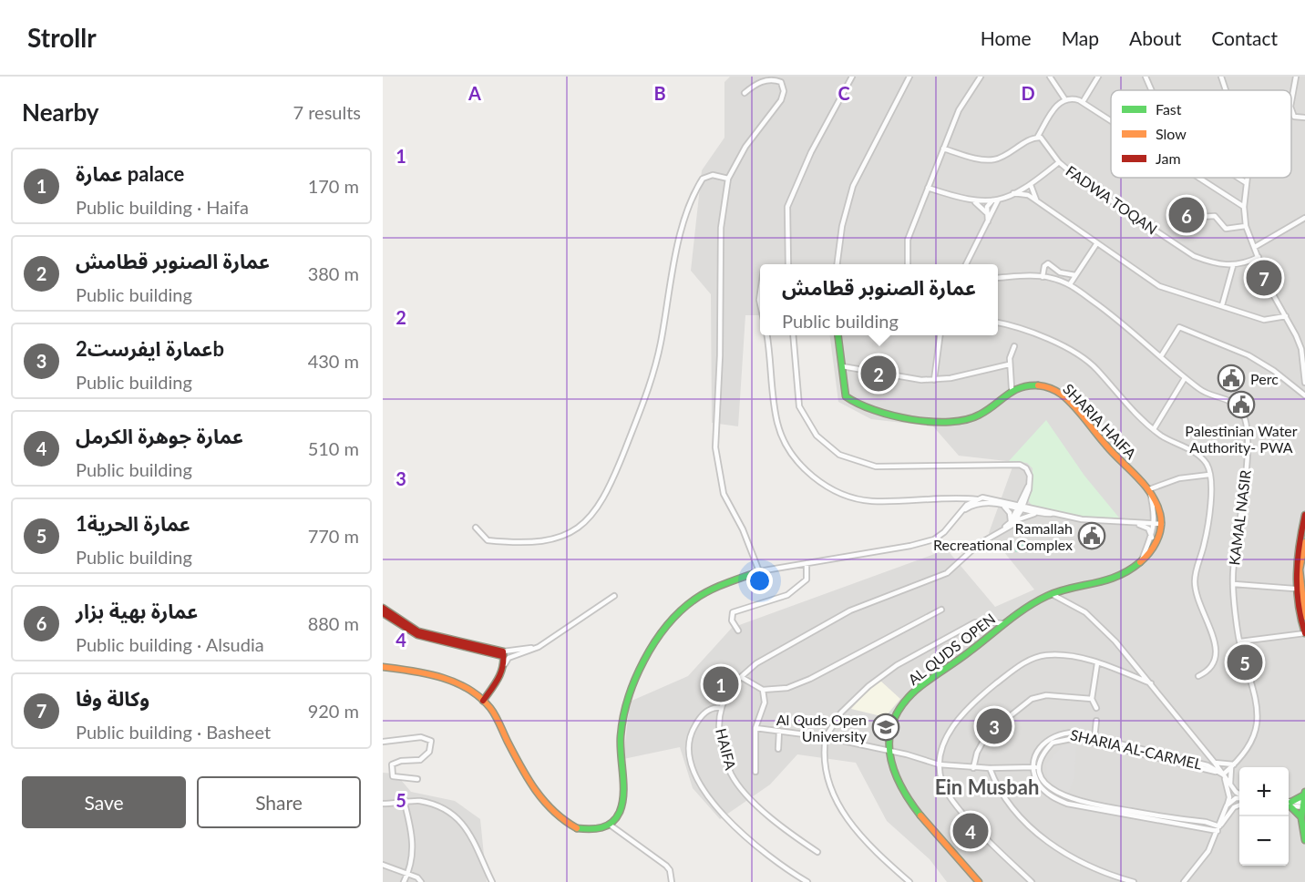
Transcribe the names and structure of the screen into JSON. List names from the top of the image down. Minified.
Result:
{"streets":{"street":["FADWA TOQAN","SHARIA HAIFA","KAMAL NASIR","AL QUDS OPEN","HAIFA","SHARIA AL-CARMEL"]},"crossings":[["KAMAL NASIR","SHARIA AL-CARMEL"]],"districts":["Ein Musbah"],"places":{"public building":["Perc","Palestinian Water Authority- PWA","Ramallah Recreational Complex"],"school or university":["Al Quds Open University"]},"legend":["Fast","Slow","Jam"],"page":{"header":"Strollr","nav":["Home","Map","About","Contact"],"heading":["Nearby","7 results"],"list":[{"mark":"1","name":"عمارة palace","note":"Public building · Haifa","value":"170 m"},{"mark":"2","name":"عمارة الصنوبر قطامش","note":"Public building","value":"380 m"},{"mark":"3","name":"عمارة ايفرست2b","note":"Public building","value":"430 m"},{"mark":"4","name":"عمارة جوهرة الكرمل","note":"Public building","value":"510 m"},{"mark":"5","name":"عمارة الحرية1","note":"Public building","value":"770 m"},{"mark":"6","name":"عمارة بهية بزار","note":"Public building · Alsudia","value":"880 m"},{"mark":"7","name":"وكالة وفا","note":"Public building · Basheet","value":"920 m"}],"pins":["6","7","2","5","1","3","4"],"popup":["عمارة الصنوبر قطامش","Public building"],"buttons":["Save","Share"],"map_buttons":["+","−"]},"grid":{"columns":["A","B","C","D"],"rows":["1","2","3","4","5"]}}
